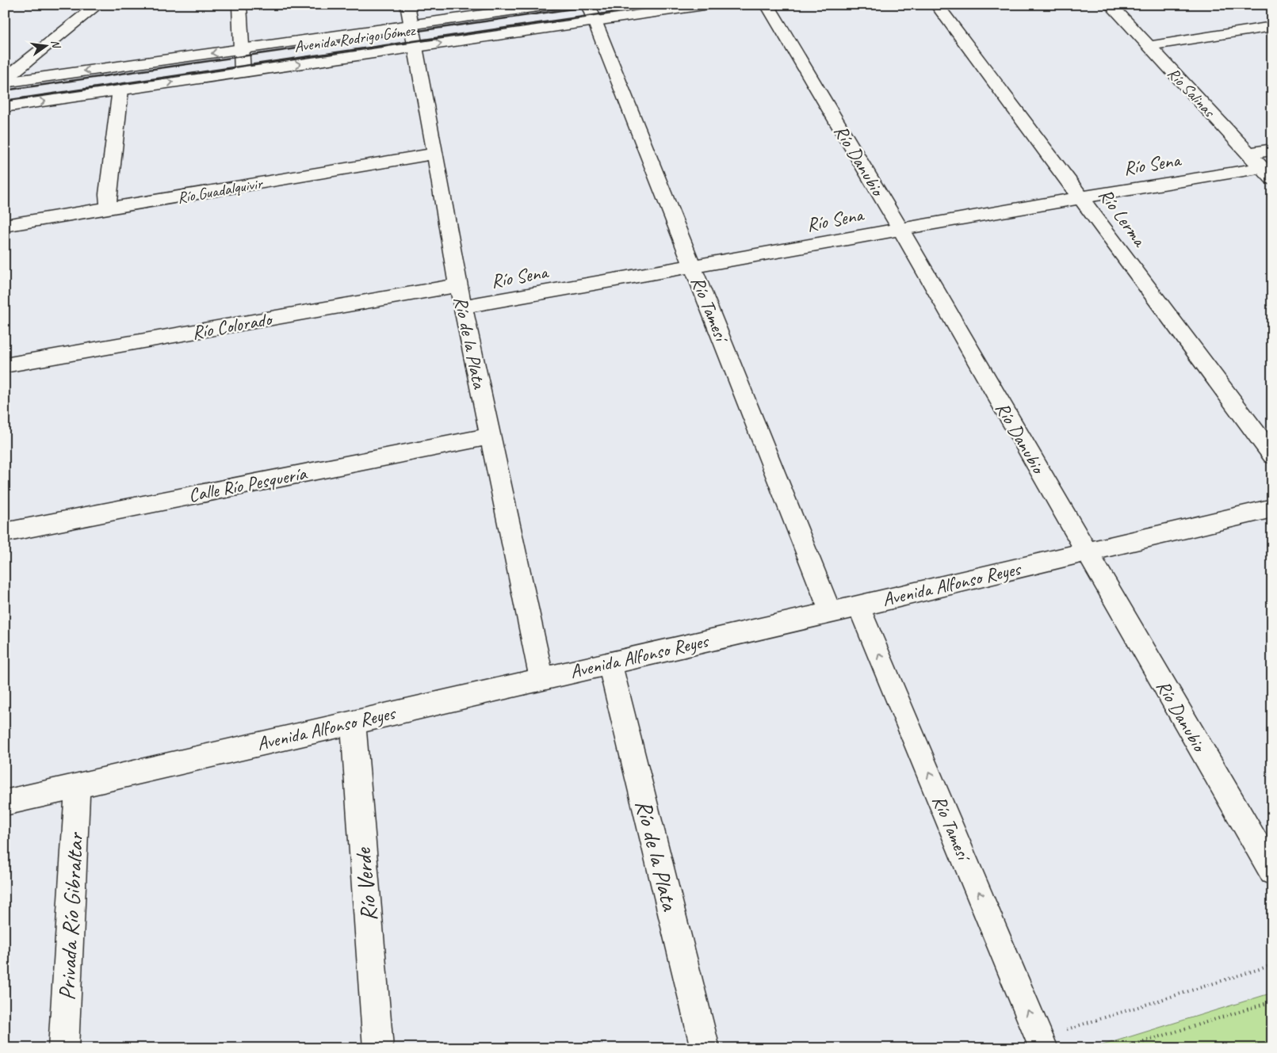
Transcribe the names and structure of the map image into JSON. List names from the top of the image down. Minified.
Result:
{"streets":{"street":["Avenida Rodrigo Gómez","Río Salinas","Río Danubio","Río Sena","Río Guadalquivir","Río Lerma","Río Tamesí","Río Colorado","Río de la Plata","Calle Río Pesquería","Avenida Alfonso Reyes","Río Verde","Privada Río Gibraltar"]},"crossings":[["Avenida Rodrigo Gómez","Río Tamesí"],["Avenida Rodrigo Gómez","Río de la Plata"],["Río Salinas","Río Sena"],["Río Danubio","Río Sena"],["Río Danubio","Avenida Alfonso Reyes"],["Río Sena","Río Lerma"],["Río Sena","Río Tamesí"],["Río Sena","Río de la Plata"],["Río Guadalquivir","Río de la Plata"],["Río Tamesí","Avenida Alfonso Reyes"],["Río Colorado","Río de la Plata"],["Río de la Plata","Calle Río Pesquería"],["Río de la Plata","Avenida Alfonso Reyes"],["Avenida Alfonso Reyes","Río Verde"],["Avenida Alfonso Reyes","Privada Río Gibraltar"]],"one_way":["Río Tamesí"],"north":"right"}
